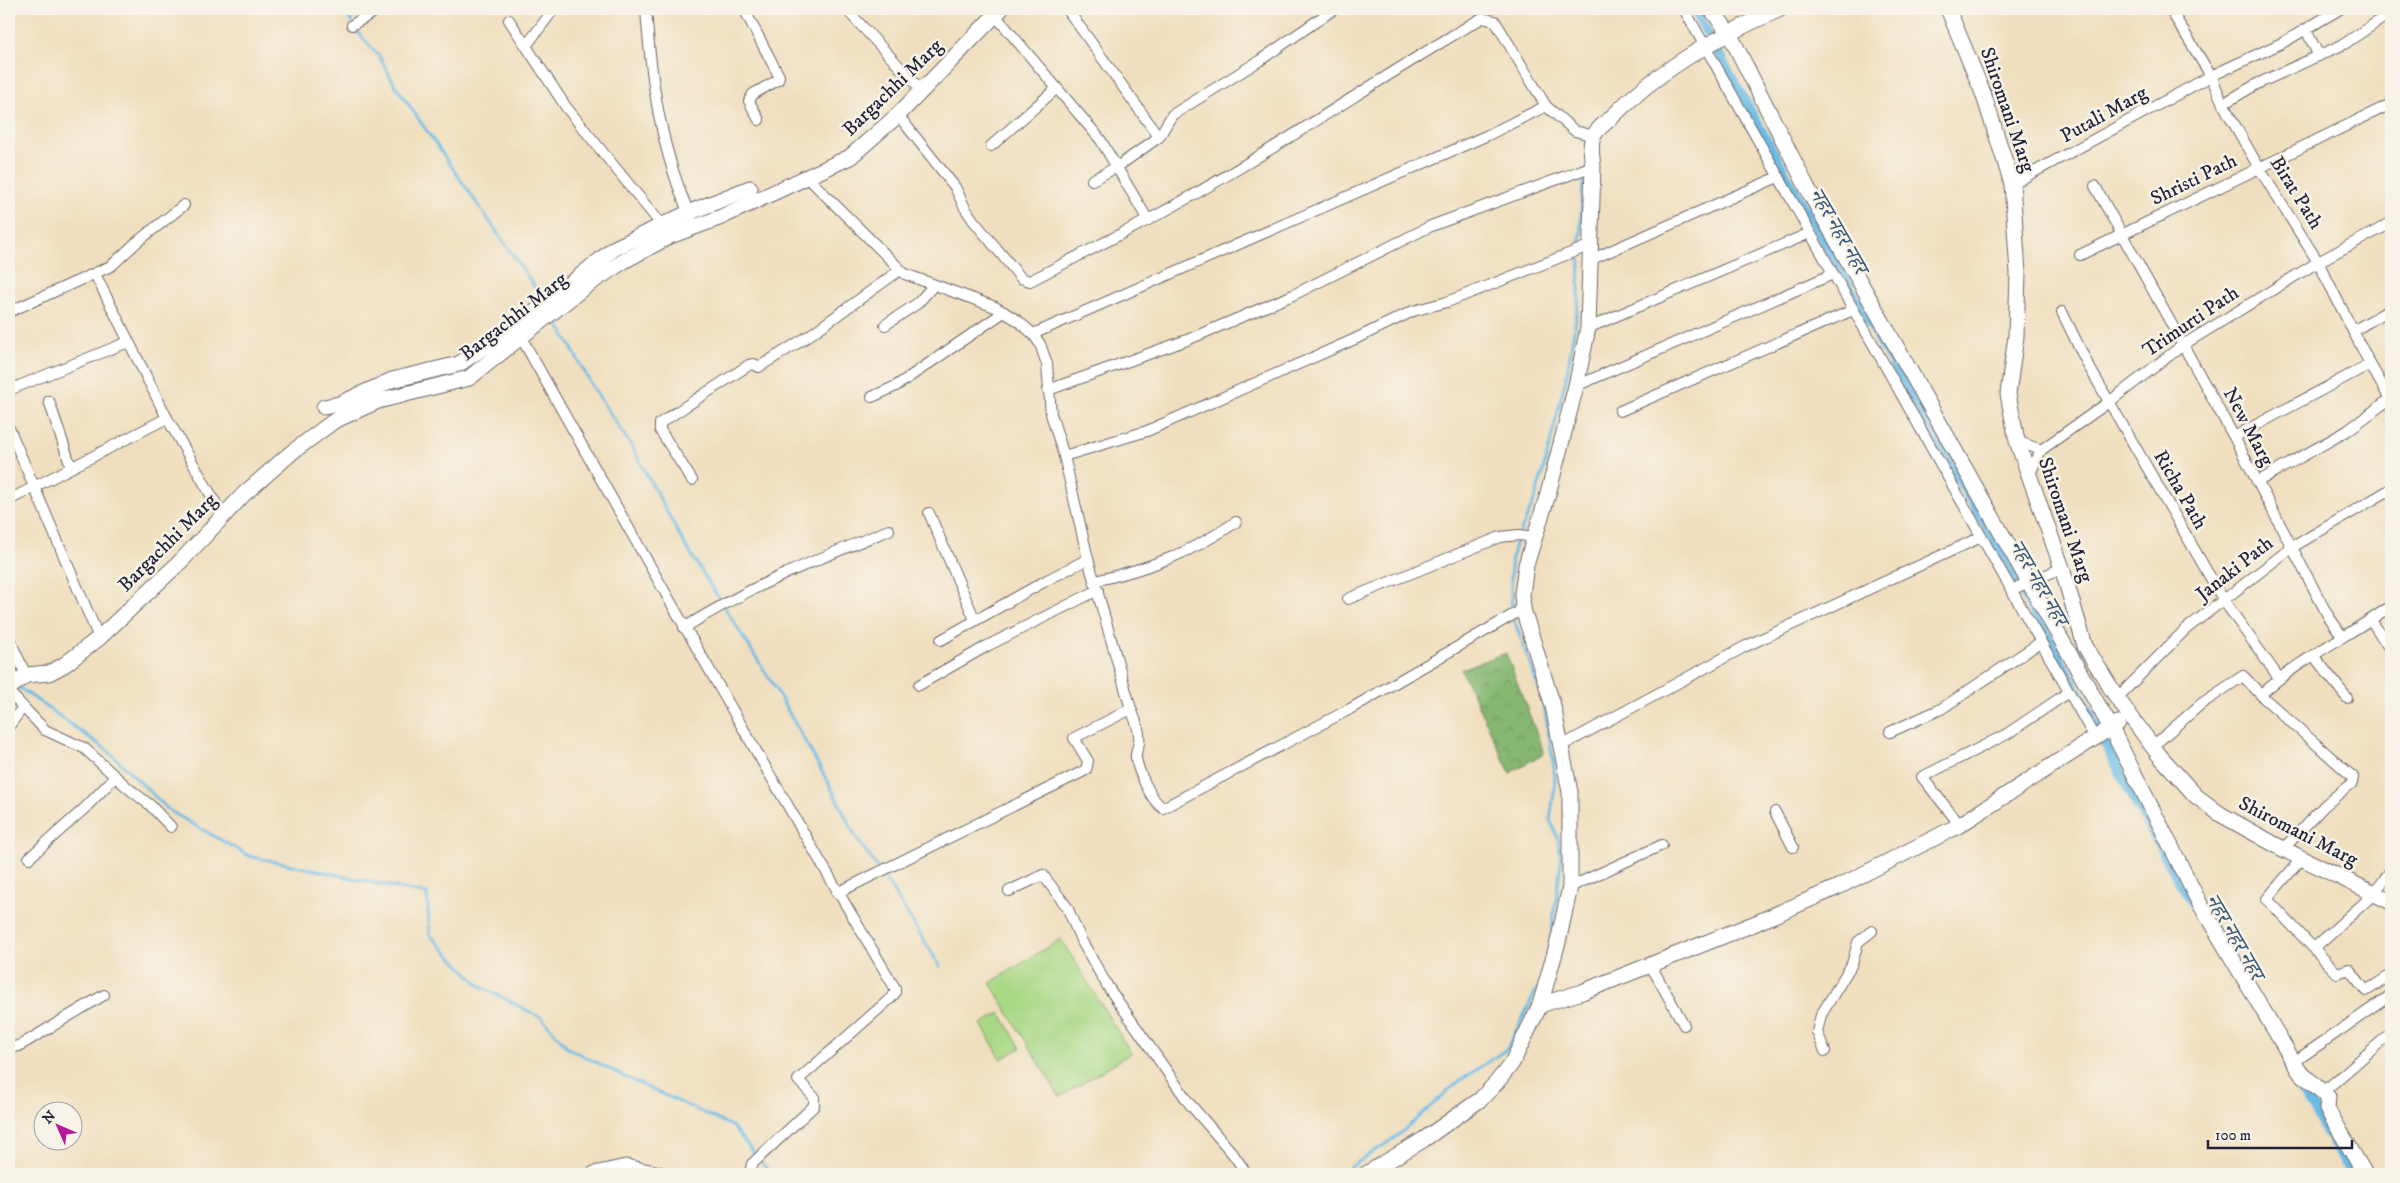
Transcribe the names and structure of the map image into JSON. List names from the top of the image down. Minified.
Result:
{"streets":{"street":["Bargachhi Marg","Shiromani Marg","Putali Marg","Shristi Path","Birat Path","Trimurti Path","New Marg","Richa Path","Janaki Path"]},"crossings":[["Shiromani Marg","Putali Marg"],["Shiromani Marg","Janaki Path"],["Putali Marg","Birat Path"],["Shristi Path","Birat Path"],["Shristi Path","New Marg"],["Birat Path","Trimurti Path"],["Trimurti Path","New Marg"],["Trimurti Path","Richa Path"],["New Marg","Janaki Path"],["Richa Path","Janaki Path"]],"water":["नहर नहर नहर"],"scale_bar":"100 m","north":"top left"}
